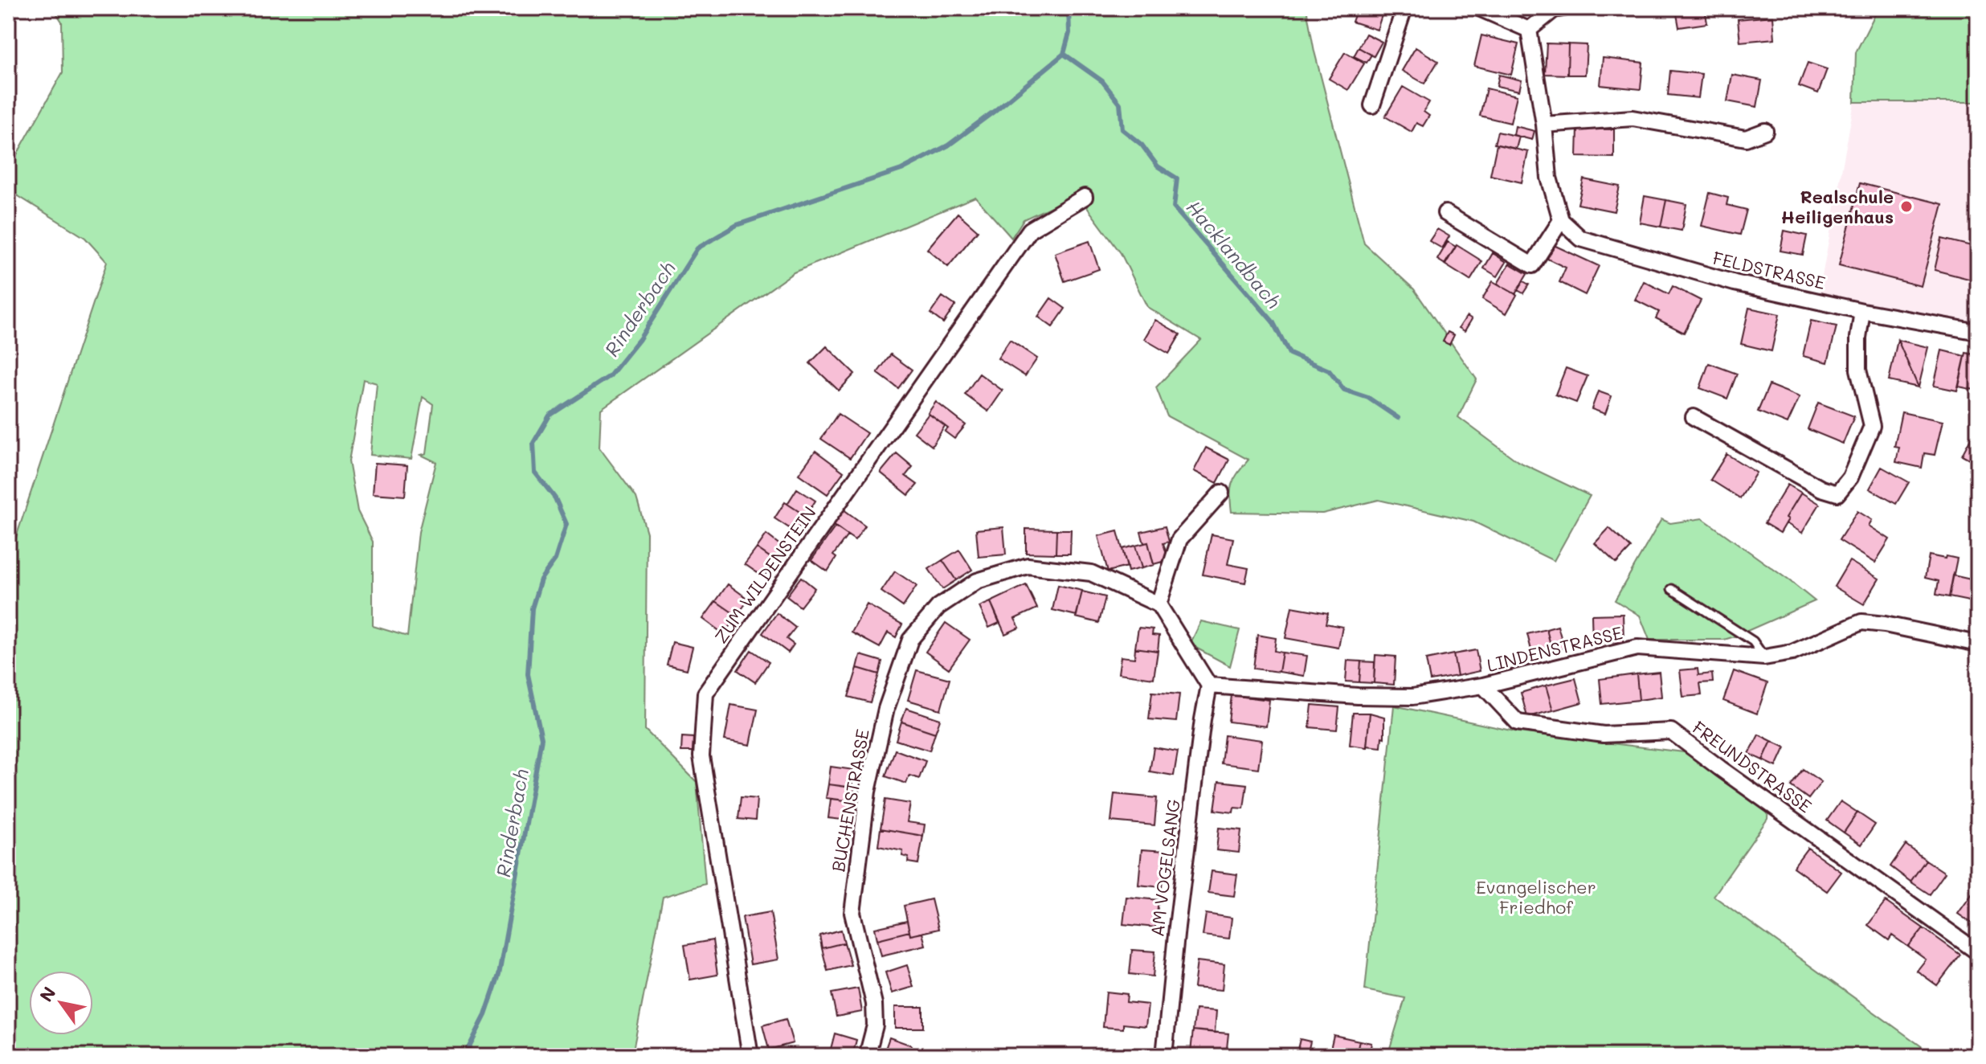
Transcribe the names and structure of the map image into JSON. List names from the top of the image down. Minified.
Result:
{"streets":{"street":["FELDSTRASSE","ZUM WILDENSTEIN","LINDENSTRASSE","FREUNDSTRASSE","BUCHENSTRASSE","AM VOGELSANG"]},"crossings":[["LINDENSTRASSE","FREUNDSTRASSE"],["LINDENSTRASSE","AM VOGELSANG"]],"water":["Hacklandbach","Rinderbach"],"parks":["Evangelischer Friedhof"],"places":["Realschule Heiligenhaus"],"north":"top left"}
